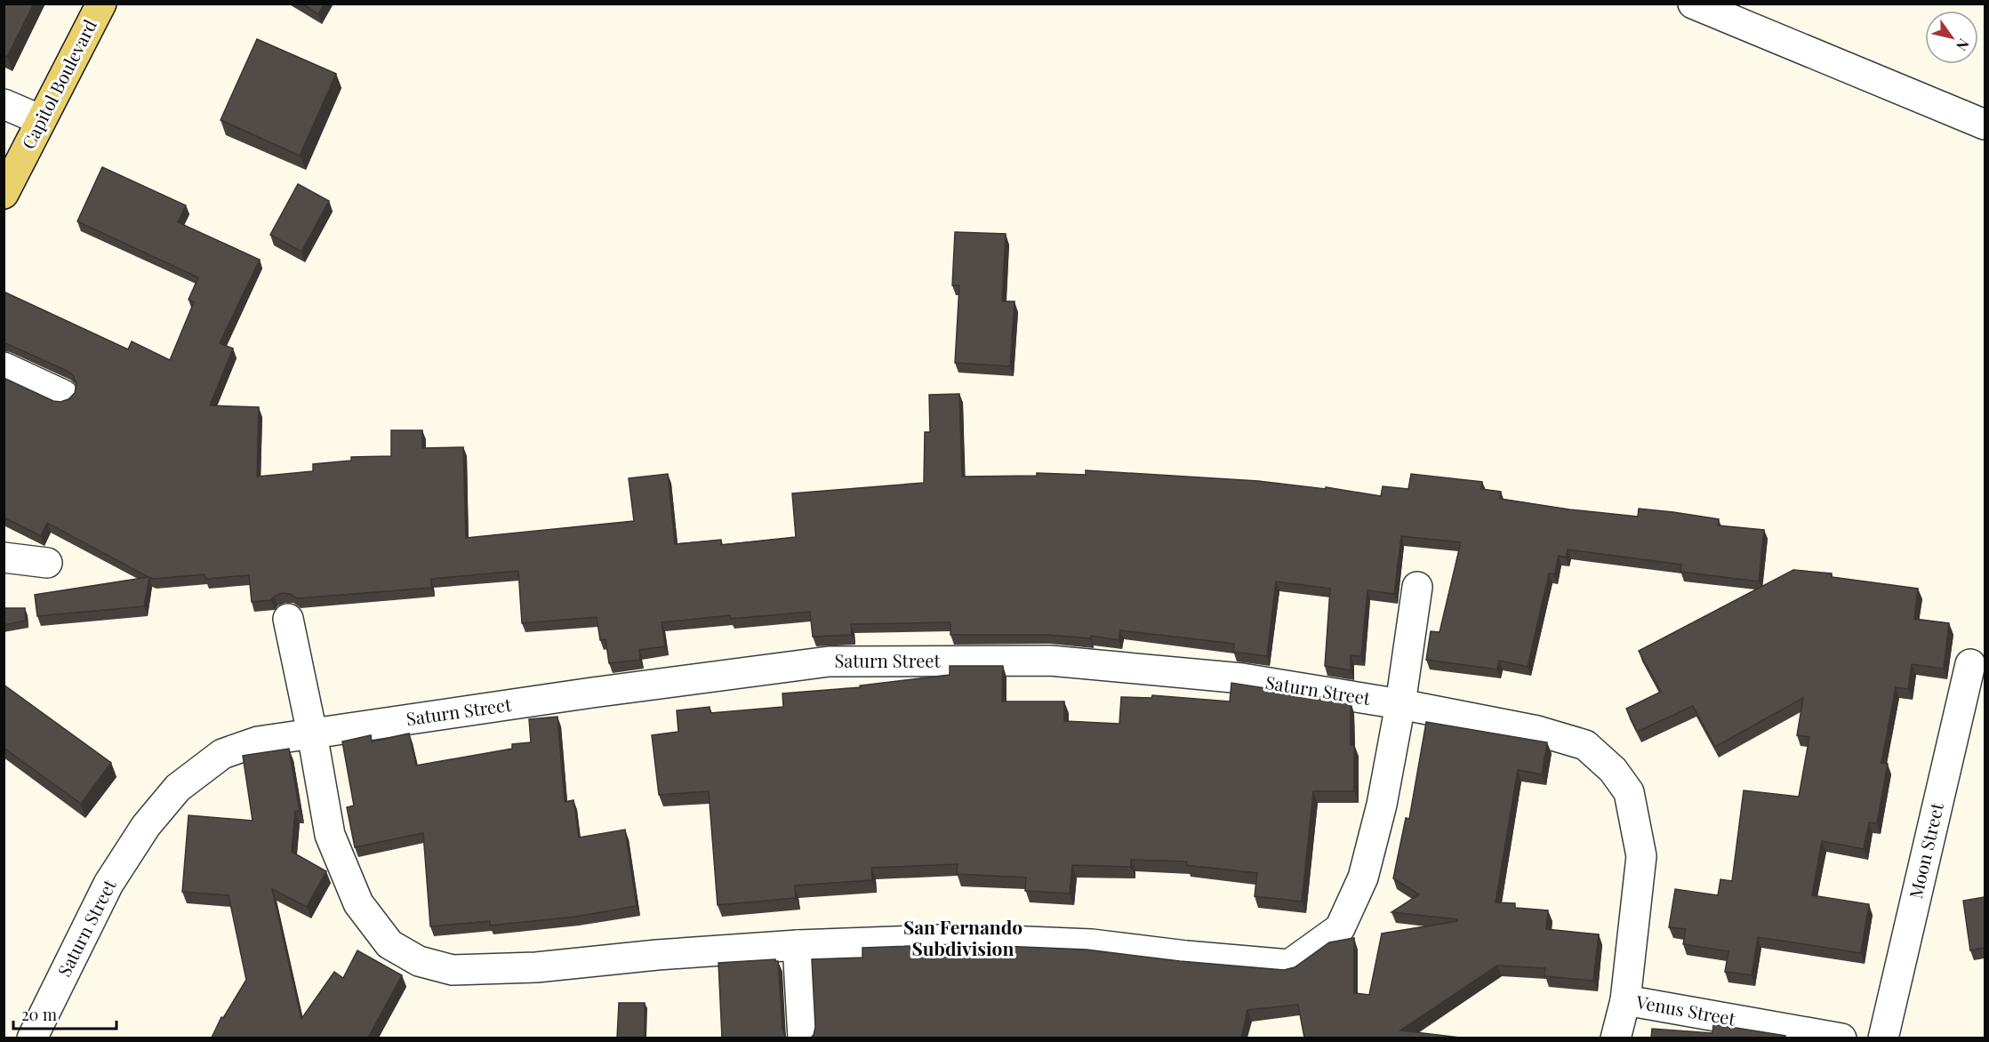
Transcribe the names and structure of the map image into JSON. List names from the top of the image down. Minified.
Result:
{"streets":{"main road":["Capitol Boulevard"],"street":["Saturn Street","Moon Street","Venus Street"]},"crossings":[["Saturn Street","Venus Street"]],"districts":["San Fernando Subdivision"],"scale_bar":"20 m","north":"bottom right"}
